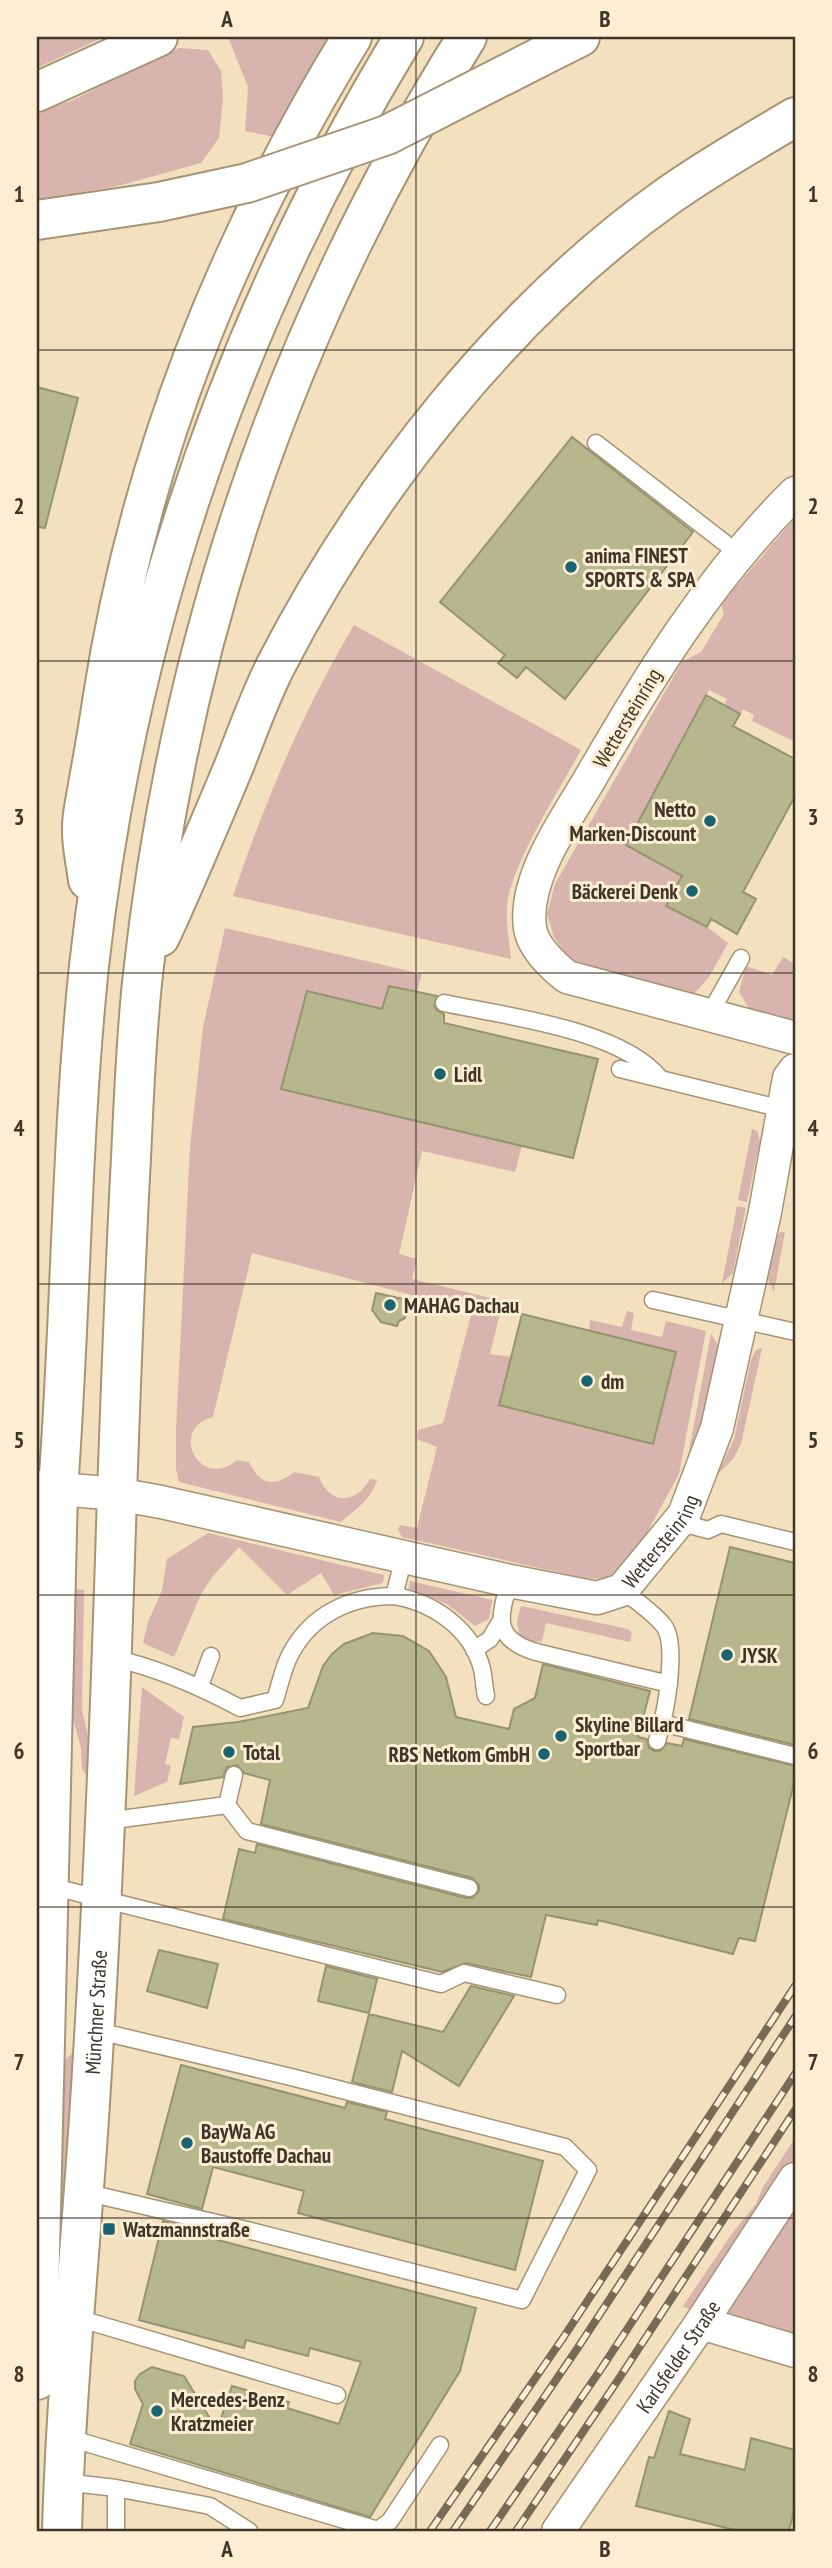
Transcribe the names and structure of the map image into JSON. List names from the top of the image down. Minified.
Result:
{"streets":{"main road":["Münchner Straße"],"street":["Wettersteinring","Karlsfelder Straße"]},"crossings":[["Wettersteinring","Münchner Straße"]],"places":{"other":["anima FINEST SPORTS & SPA","Netto Marken-Discount","Bäckerei Denk","Lidl","MAHAG Dachau","dm","JYSK","Skyline Billard Sportbar","Total","RBS Netkom GmbH","BayWa AG Baustoffe Dachau","Mercedes-Benz Kratzmeier"],"transit":["Watzmannstraße"]},"grid":{"columns":["A","B"],"rows":["1","2","3","4","5","6","7","8"]}}
